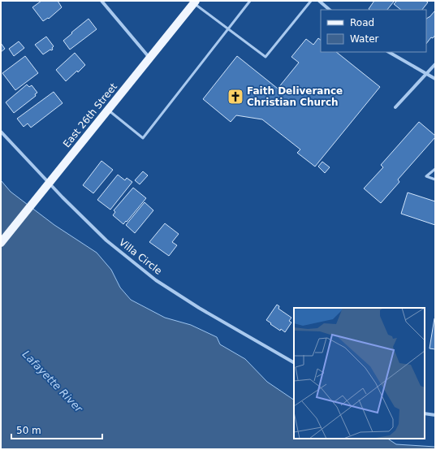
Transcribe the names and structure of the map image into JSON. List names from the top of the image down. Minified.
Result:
{"streets":{"main road":["East 26th Street"],"street":["Villa Circle"]},"crossings":[["East 26th Street","Villa Circle"]],"water":["Lafayette River"],"places":{"church":["Faith Deliverance Christian Church"]},"legend":["Road","Water"],"scale_bar":"50 m"}
